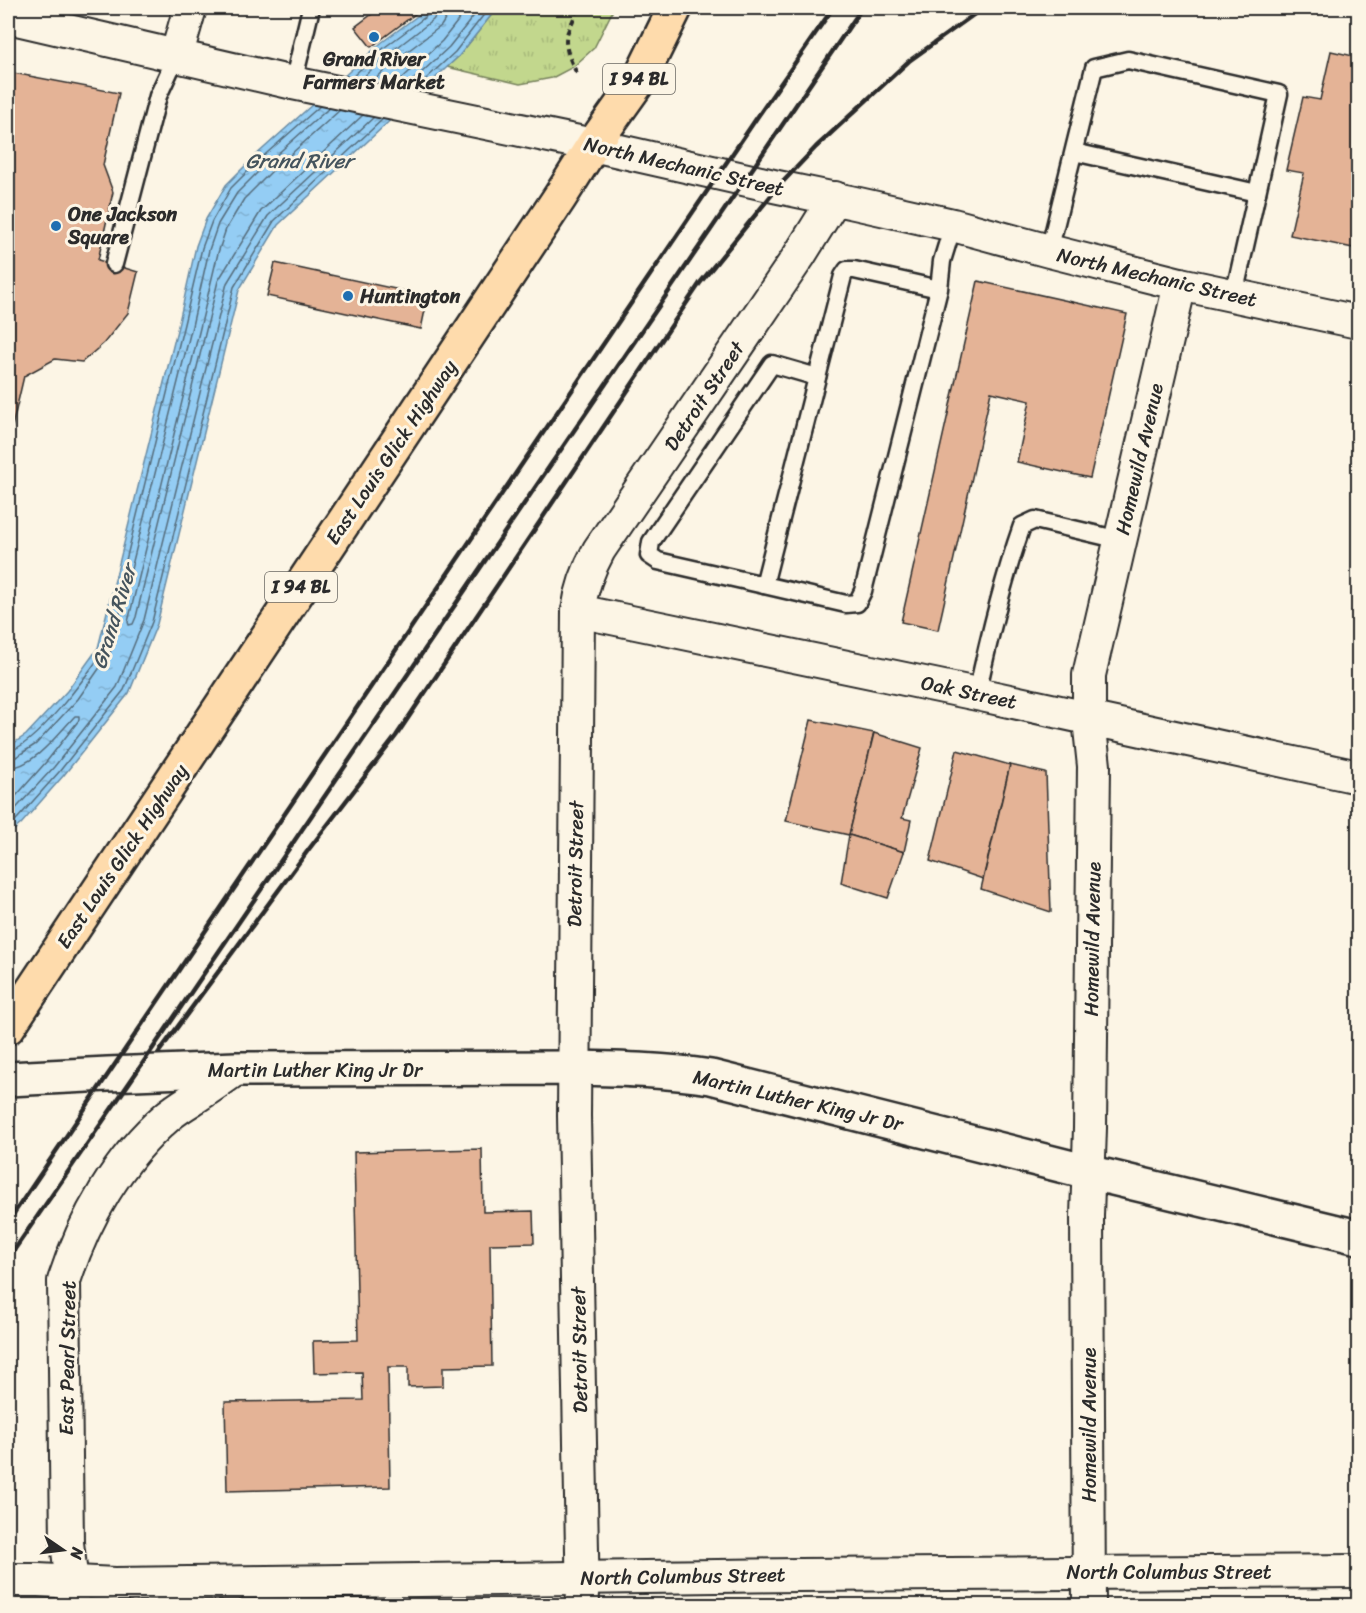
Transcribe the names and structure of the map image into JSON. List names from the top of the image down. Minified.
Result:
{"streets":{"main road":["I 94 BL","East Louis Glick Highway"],"street":["North Mechanic Street","Detroit Street","Homewild Avenue","Oak Street","Martin Luther King Jr Dr","East Pearl Street","North Columbus Street"]},"crossings":[["I 94 BL","North Mechanic Street"],["I 94 BL","East Louis Glick Highway"],["North Mechanic Street","Detroit Street"],["North Mechanic Street","East Louis Glick Highway"],["North Mechanic Street","Homewild Avenue"],["Detroit Street","Oak Street"],["Detroit Street","Martin Luther King Jr Dr"],["Detroit Street","North Columbus Street"],["Homewild Avenue","Oak Street"],["Homewild Avenue","Martin Luther King Jr Dr"],["Homewild Avenue","North Columbus Street"],["Martin Luther King Jr Dr","East Pearl Street"],["East Pearl Street","North Columbus Street"]],"water":["Grand River"],"places":["Grand River Farmers Market","One Jackson Square","Huntington"],"north":"right"}
